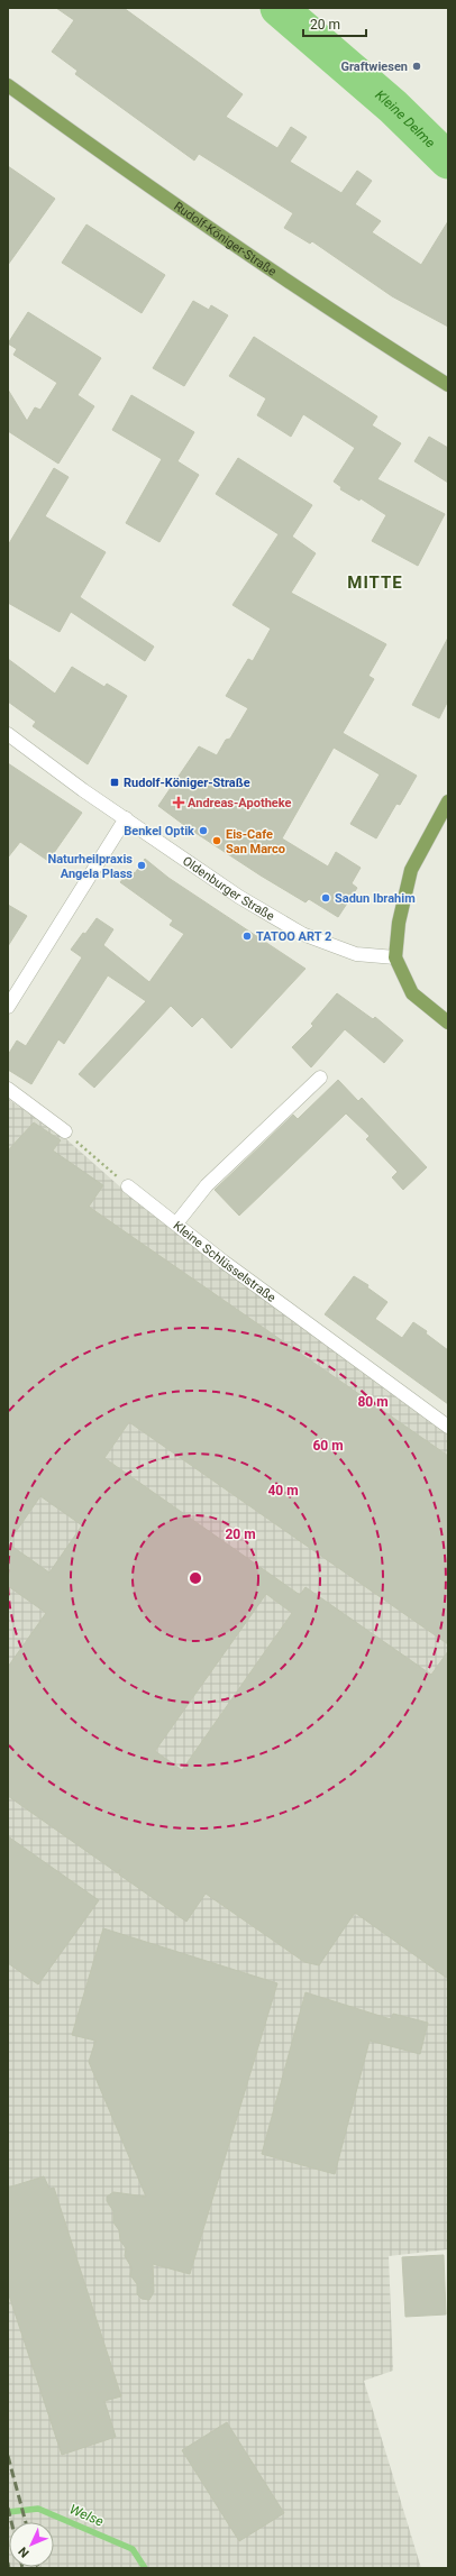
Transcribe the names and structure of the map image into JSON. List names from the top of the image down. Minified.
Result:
{"streets":{"main road":["Rudolf-Königer-Straße"],"street":["Oldenburger Straße","Kleine Schlüsselstraße"]},"districts":["MITTE"],"water":["Kleine Delme","Welse"],"places":{"other":["Graftwiesen","Benkel Optik","Eis-Cafe San Marco","Naturheilpraxis Angela Plass","Sadun Ibrahim","TATOO ART 2"],"transit":["Rudolf-Königer-Straße"],"health":["Andreas-Apotheke"]},"scale_bar":"20 m","north":"bottom left","rings":["80 m","60 m","40 m","20 m"]}
